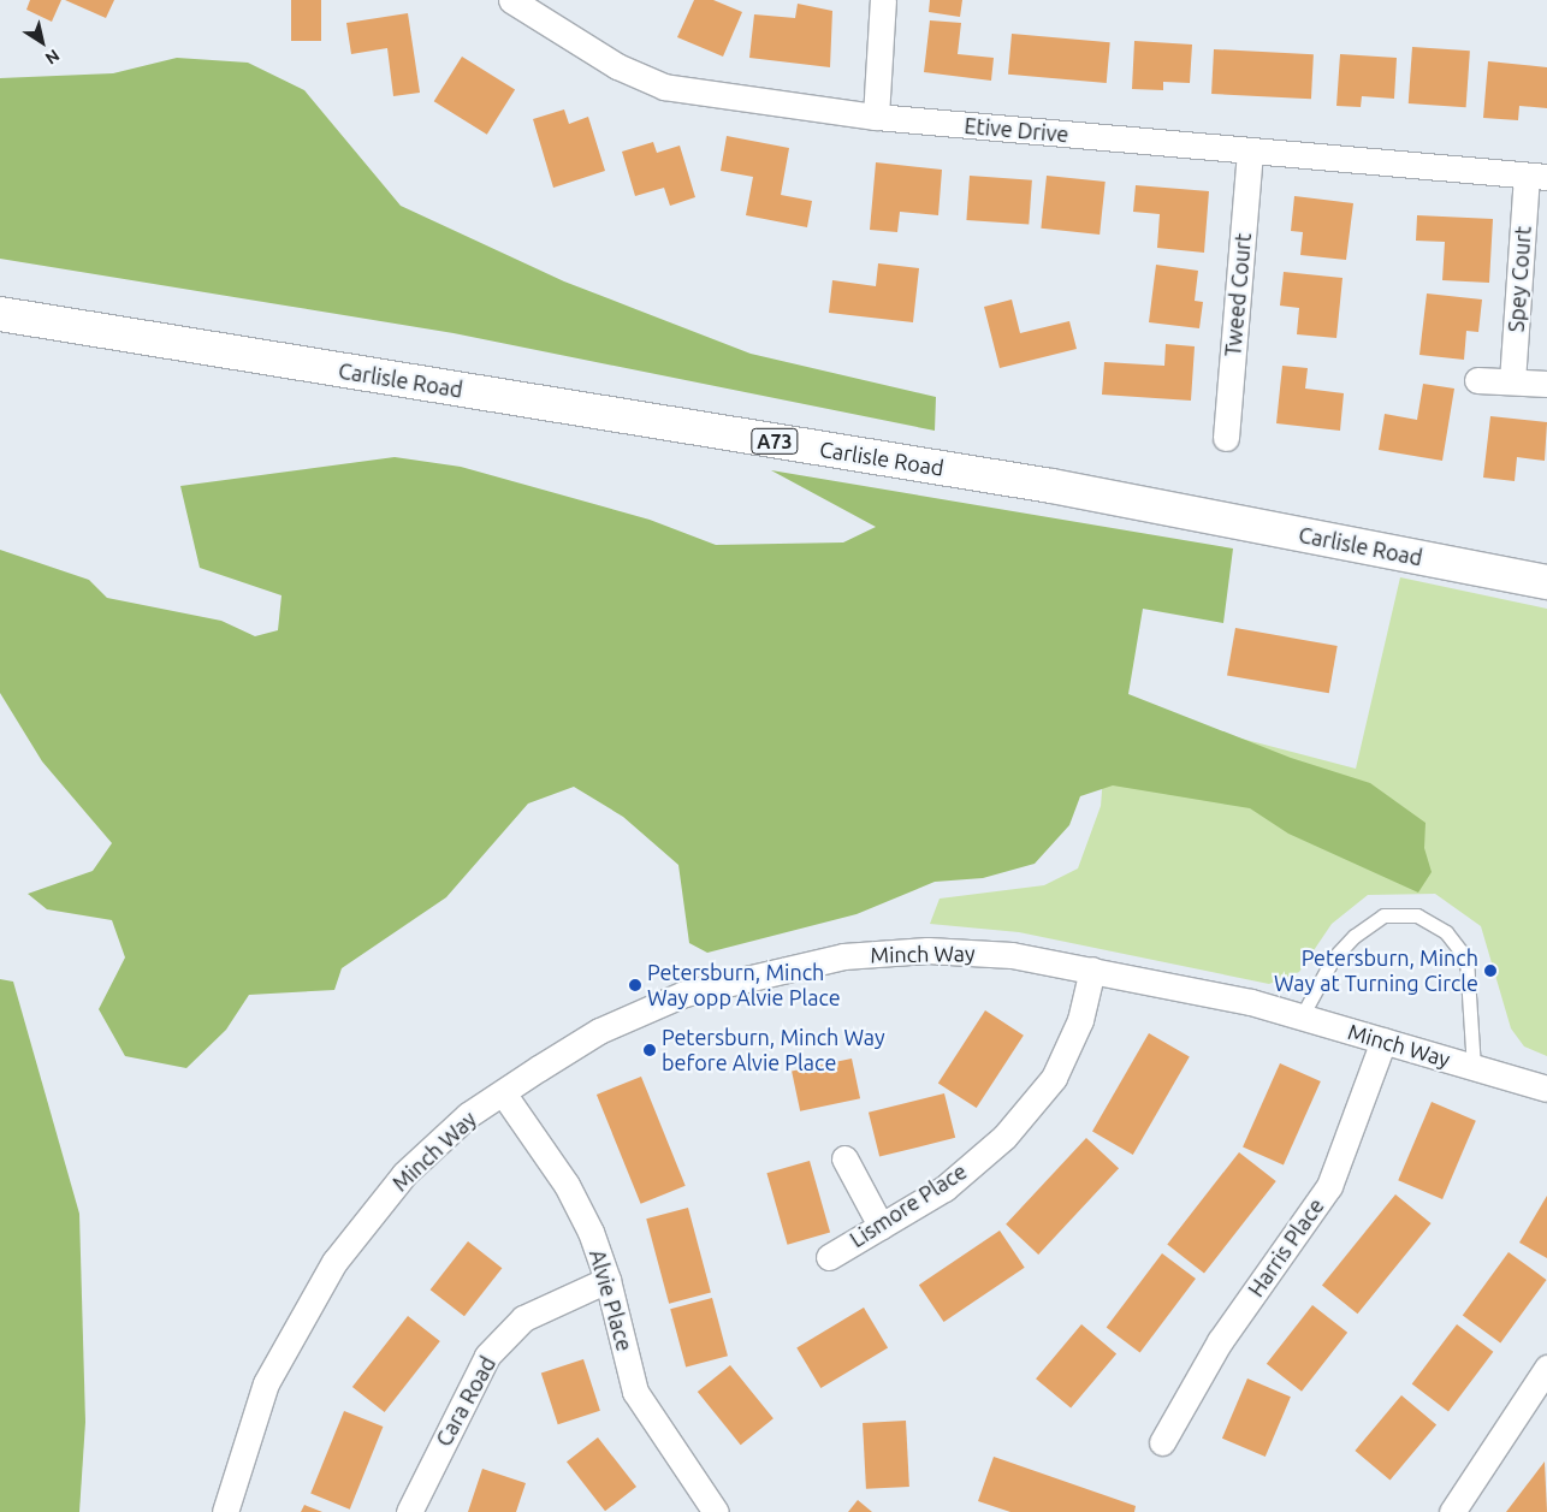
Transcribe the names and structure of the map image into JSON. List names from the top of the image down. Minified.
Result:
{"streets":{"main road":["Carlisle Road","A73"],"street":["Etive Drive","Spey Court","Tweed Court","Minch Way","Lismore Place","Harris Place","Alvie Place","Cara Road"]},"crossings":[["Etive Drive","Spey Court"],["Etive Drive","Tweed Court"],["Minch Way","Lismore Place"],["Minch Way","Harris Place"],["Minch Way","Alvie Place"],["Alvie Place","Cara Road"]],"places":["Petersburn, Minch Way at Turning Circle","Petersburn, Minch Way opp Alvie Place","Petersburn, Minch Way before Alvie Place"],"north":"bottom right"}
